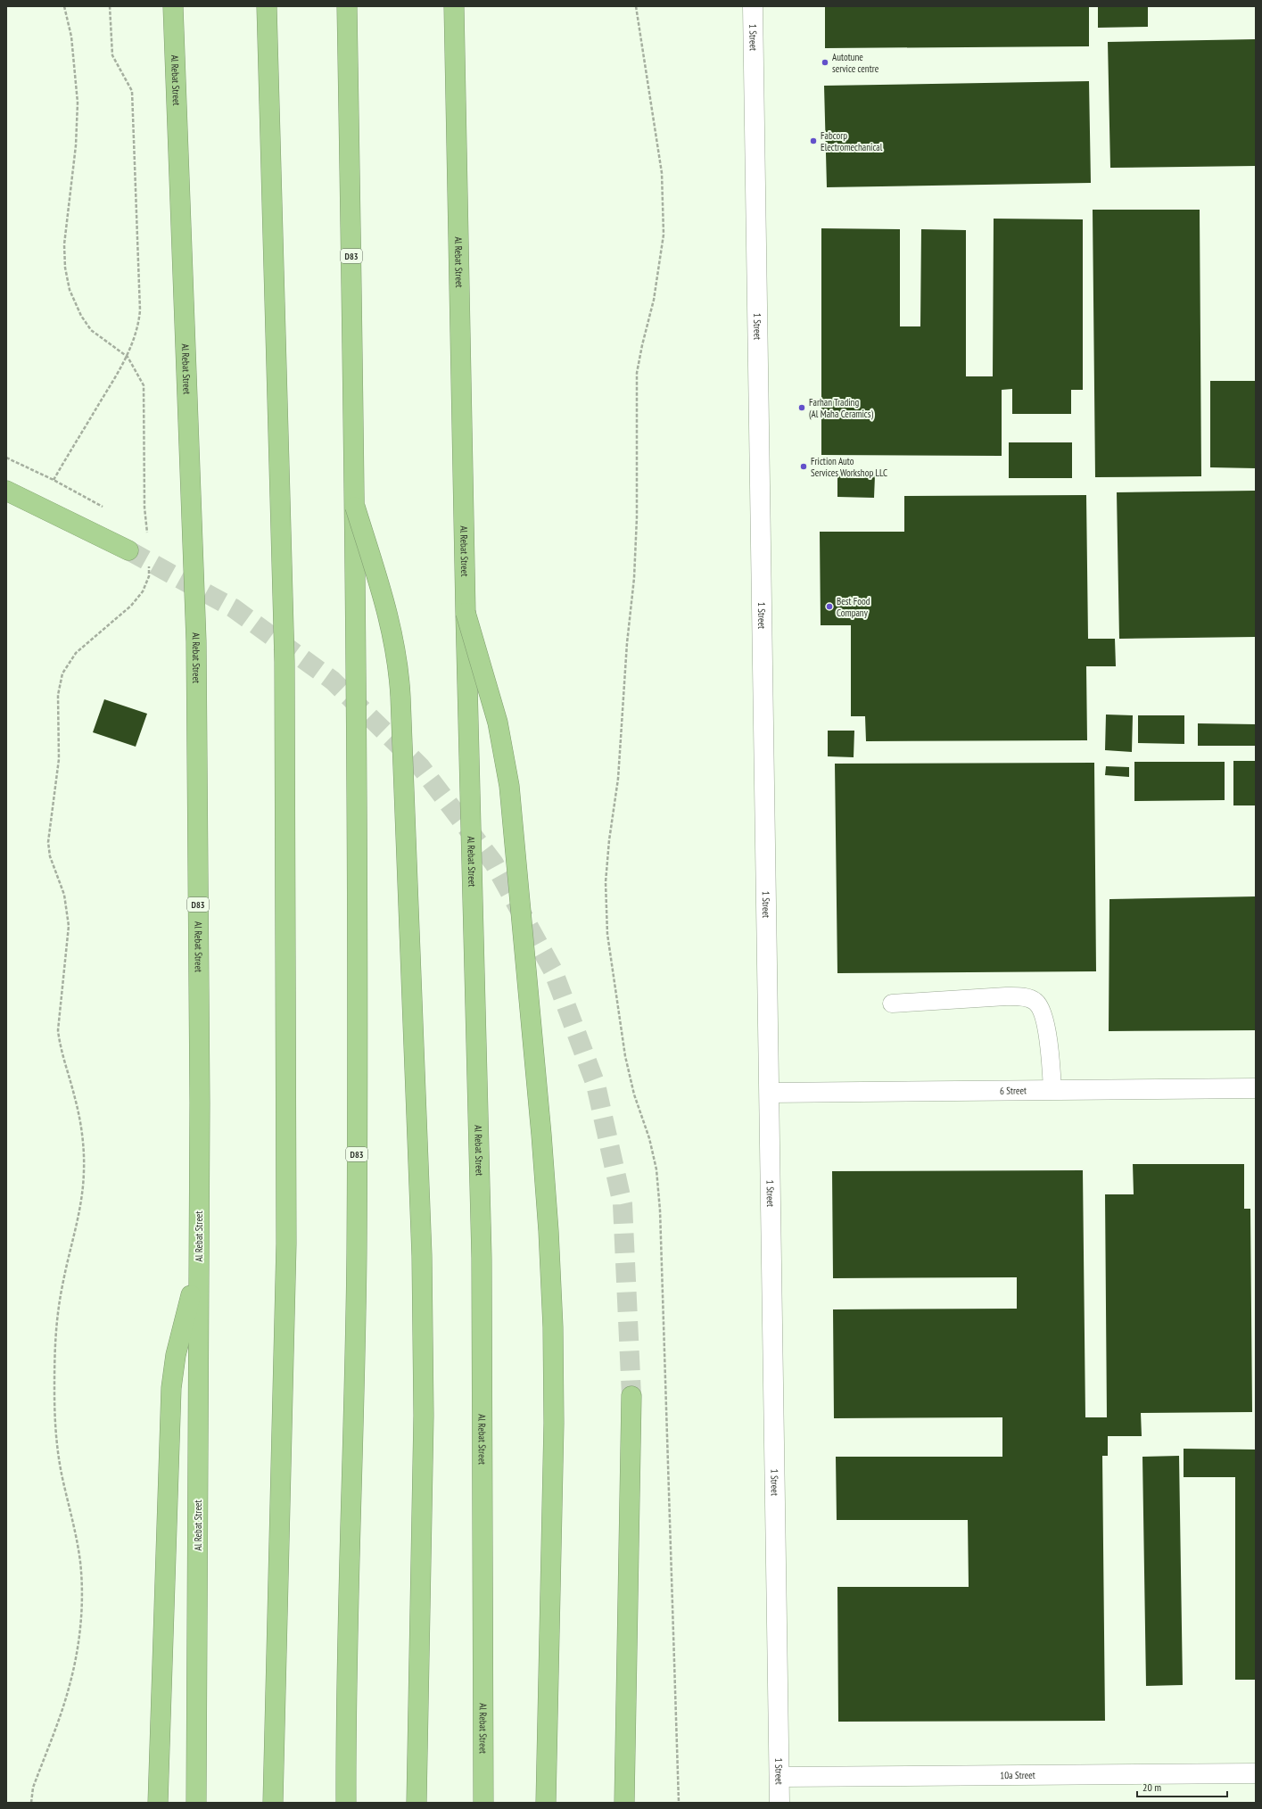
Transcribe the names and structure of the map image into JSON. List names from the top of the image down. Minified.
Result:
{"streets":{"highway":["Al Rebat Street","D83"],"street":["1 Street","6 Street","10a Street"]},"crossings":[["1 Street","6 Street"],["1 Street","10a Street"]],"places":["Autotune service centre","Fabcorp Electromechanical","Farhan Trading (Al Maha Ceramics)","Friction Auto Services Workshop LLC","Best Food Company"],"scale_bar":"20 m"}
